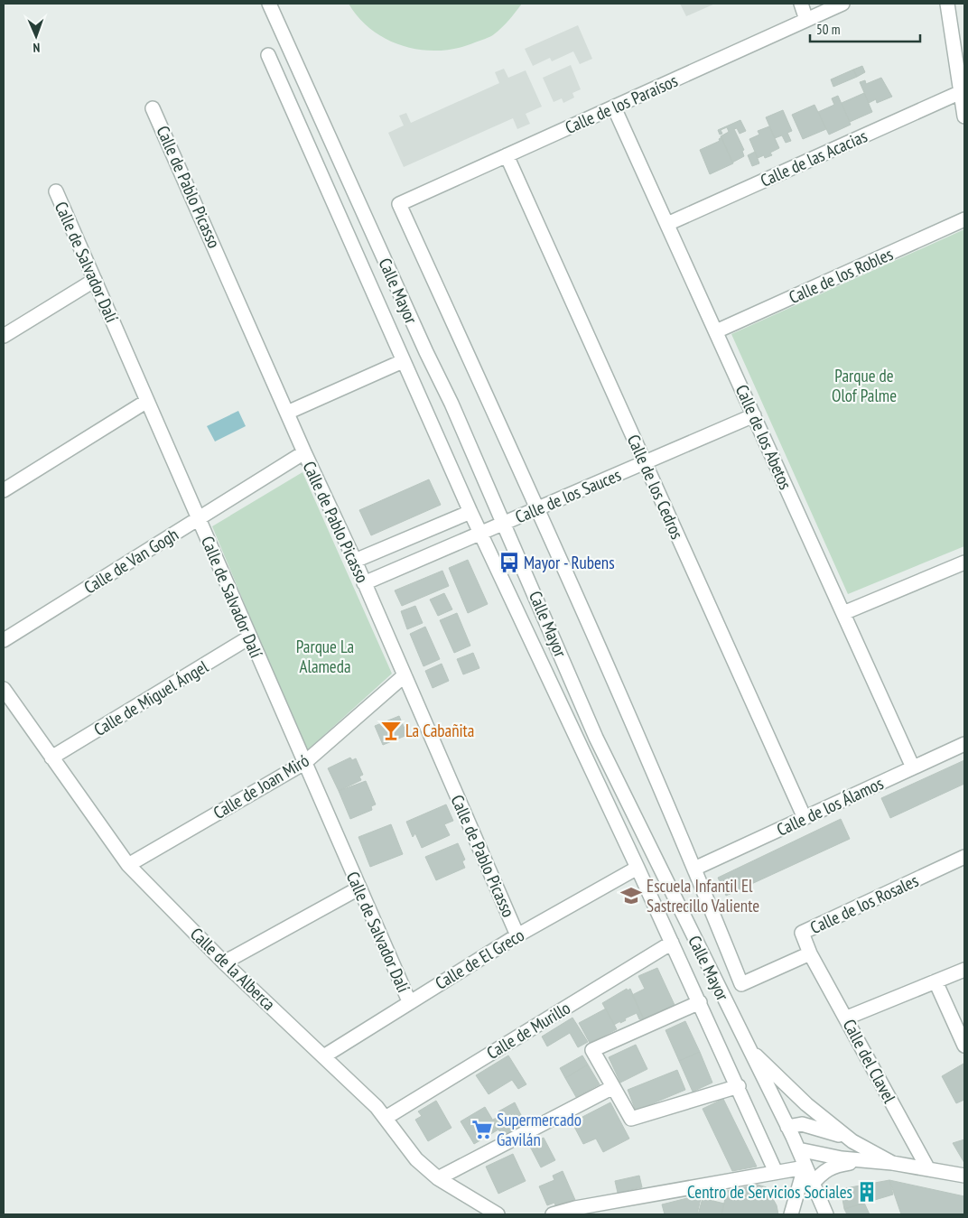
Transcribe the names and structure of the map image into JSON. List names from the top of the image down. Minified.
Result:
{"streets":{"street":["Calle de los Paraísos","Calle de las Acacias","Calle de Pablo Picasso","Calle de Salvador Dalí","Calle de los Robles","Calle Mayor","Calle de los Abetos","Calle de los Cedros","Calle de los Sauces","Calle de Van Gogh","Calle de Miguel Ángel","Calle de Joan Miró","Calle de los Álamos","Calle de los Rosales","Calle de El Greco","Calle de la Alberca","Calle de Murillo","Calle del Clavel"]},"crossings":[["Calle de los Paraísos","Calle Mayor"],["Calle de los Paraísos","Calle de los Abetos"],["Calle de los Paraísos","Calle de los Cedros"],["Calle de las Acacias","Calle de los Abetos"],["Calle de Pablo Picasso","Calle de los Sauces"],["Calle de Pablo Picasso","Calle de Van Gogh"],["Calle de Pablo Picasso","Calle de Joan Miró"],["Calle de Pablo Picasso","Calle de El Greco"],["Calle de Salvador Dalí","Calle de Van Gogh"],["Calle de Salvador Dalí","Calle de Miguel Ángel"],["Calle de Salvador Dalí","Calle de Joan Miró"],["Calle de Salvador Dalí","Calle de El Greco"],["Calle de los Robles","Calle de los Abetos"],["Calle Mayor","Calle de los Sauces"],["Calle Mayor","Calle de los Álamos"],["Calle Mayor","Calle de los Rosales"],["Calle Mayor","Calle de El Greco"],["Calle Mayor","Calle de Murillo"],["Calle de los Abetos","Calle de los Sauces"],["Calle de los Abetos","Calle de los Álamos"],["Calle de los Cedros","Calle de los Sauces"],["Calle de los Cedros","Calle de los Álamos"],["Calle de Miguel Ángel","Calle de la Alberca"],["Calle de Joan Miró","Calle de la Alberca"],["Calle de los Rosales","Calle del Clavel"],["Calle de El Greco","Calle de la Alberca"],["Calle de la Alberca","Calle de Murillo"]],"parks":["Parque de Olof Palme","Parque La Alameda"],"places":{"bus stop":["Mayor - Rubens"],"bar":["La Cabañita"],"school or university":["Escuela Infantil El Sastrecillo Valiente"],"supermarket":["Supermercado Gavilán"],"building":["Centro de Servicios Sociales"]},"scale_bar":"50 m","north":"bottom"}
